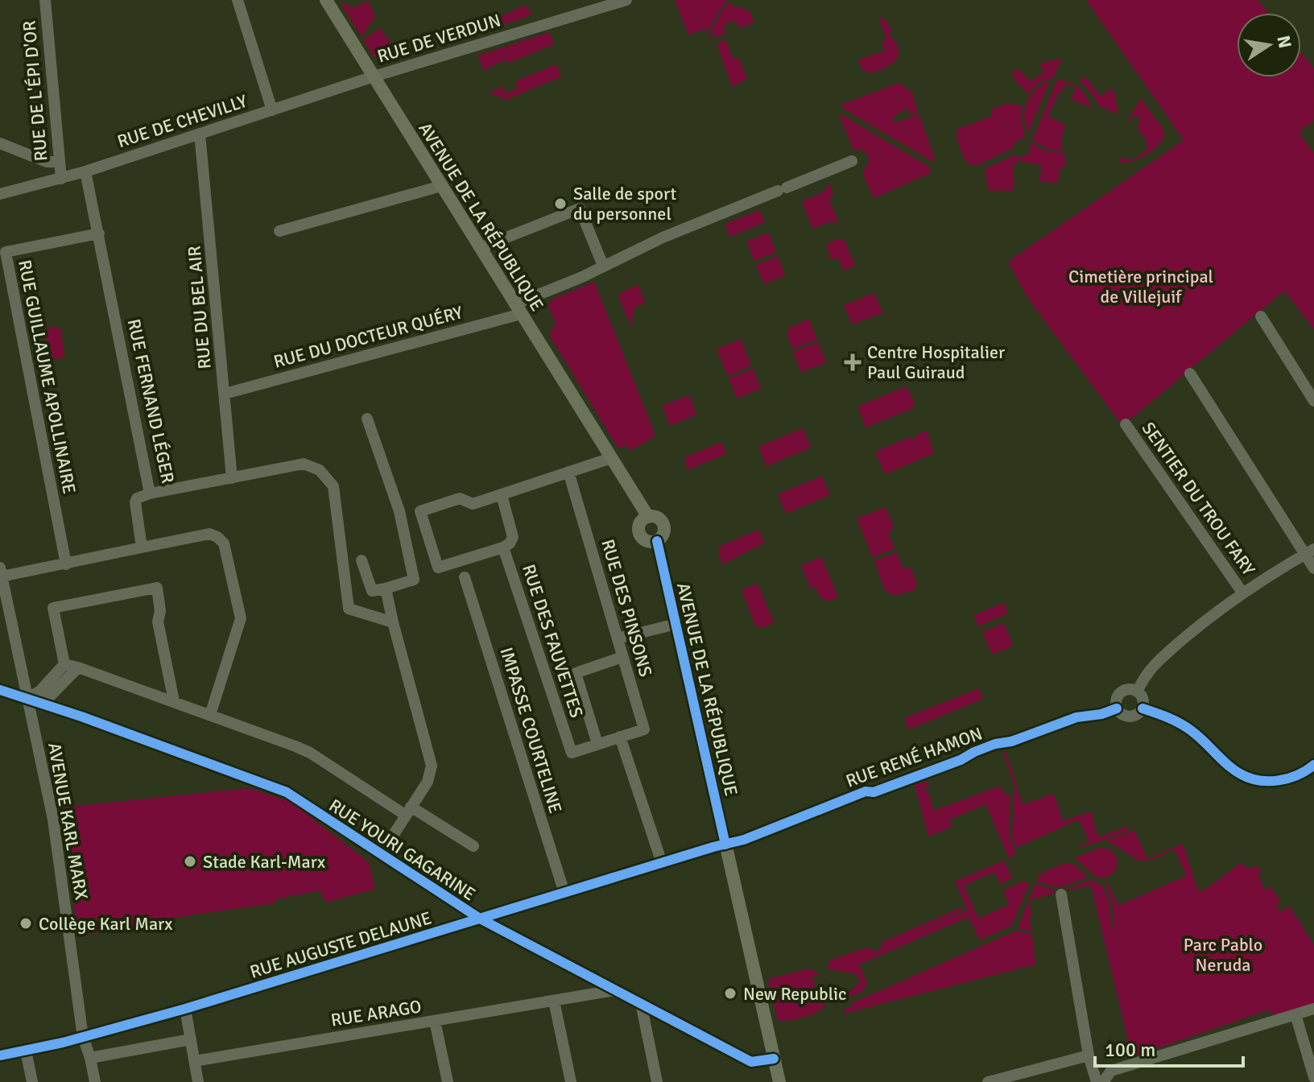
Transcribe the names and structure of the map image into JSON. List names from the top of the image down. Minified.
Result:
{"streets":{"main road":["AVENUE DE LA RÉPUBLIQUE"],"street":["RUE DE VERDUN","RUE DE L'ÉPI D'OR","RUE DE CHEVILLY","RUE DU BEL AIR","RUE DU DOCTEUR QUÉRY","RUE GUILLAUME APOLLINAIRE","RUE FERNAND LÉGER","SENTIER DU TROU FARY","RUE DES PINSONS","RUE DES FAUVETTES","IMPASSE COURTELINE","RUE RENÉ HAMON","AVENUE KARL MARX","RUE YOURI GAGARINE","RUE AUGUSTE DELAUNE","RUE ARAGO"]},"crossings":[["RUE DE VERDUN","RUE DE CHEVILLY"],["RUE DE VERDUN","AVENUE DE LA RÉPUBLIQUE"],["RUE DE L'ÉPI D'OR","RUE DE CHEVILLY"],["RUE DE CHEVILLY","AVENUE DE LA RÉPUBLIQUE"],["RUE DE CHEVILLY","RUE DU BEL AIR"],["RUE DE CHEVILLY","RUE FERNAND LÉGER"],["AVENUE DE LA RÉPUBLIQUE","RUE DU DOCTEUR QUÉRY"],["AVENUE DE LA RÉPUBLIQUE","RUE RENÉ HAMON"],["AVENUE DE LA RÉPUBLIQUE","RUE YOURI GAGARINE"],["AVENUE DE LA RÉPUBLIQUE","RUE AUGUSTE DELAUNE"],["RUE DU BEL AIR","RUE DU DOCTEUR QUÉRY"],["RUE DU BEL AIR","RUE FERNAND LÉGER"],["RUE GUILLAUME APOLLINAIRE","RUE FERNAND LÉGER"],["RUE DES PINSONS","RUE DES FAUVETTES"],["IMPASSE COURTELINE","RUE AUGUSTE DELAUNE"],["RUE RENÉ HAMON","RUE AUGUSTE DELAUNE"],["AVENUE KARL MARX","RUE YOURI GAGARINE"],["AVENUE KARL MARX","RUE AUGUSTE DELAUNE"],["RUE YOURI GAGARINE","RUE AUGUSTE DELAUNE"],["RUE YOURI GAGARINE","RUE ARAGO"]],"parks":["Cimetière principal de Villejuif","Parc Pablo Neruda"],"places":{"other":["Salle de sport du personnel","Stade Karl-Marx","Collège Karl Marx","New Republic"],"health":["Centre Hospitalier Paul Guiraud"]},"scale_bar":"100 m","north":"right"}
